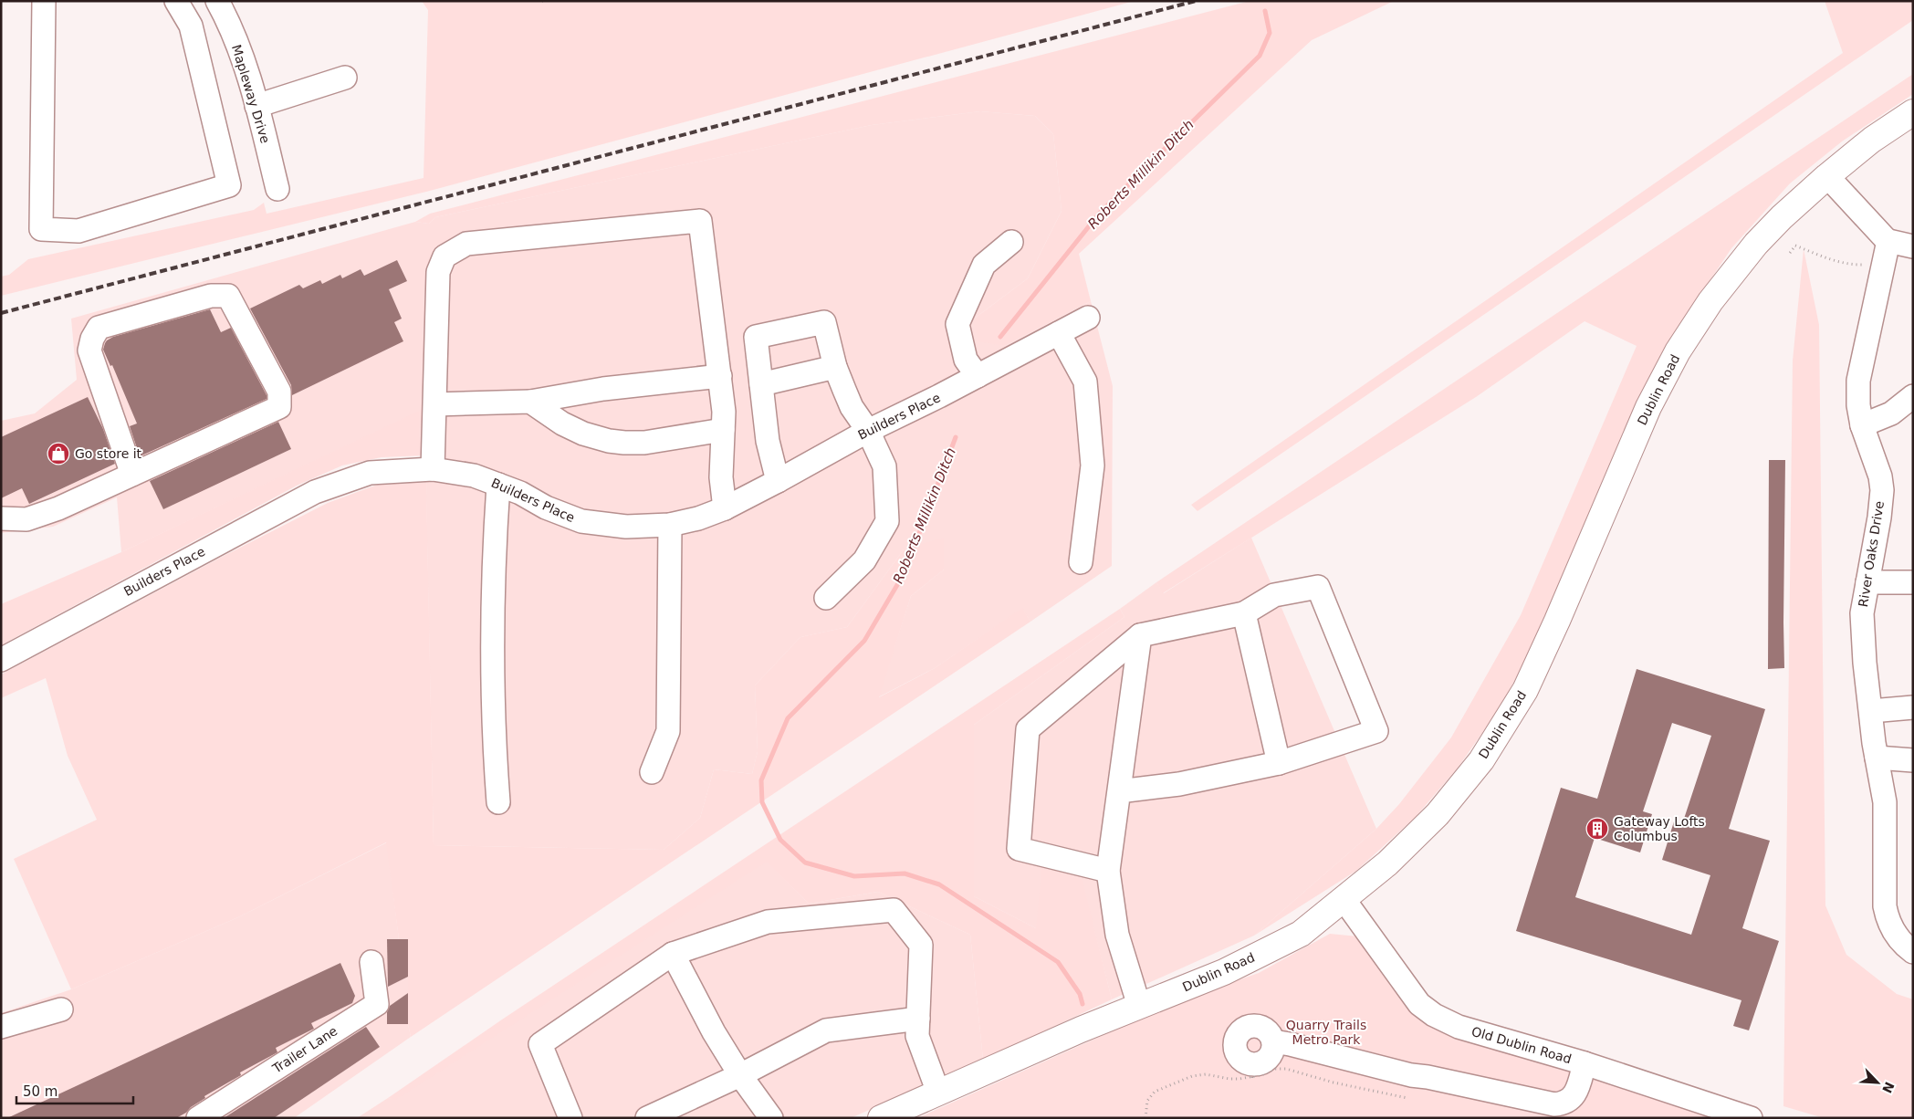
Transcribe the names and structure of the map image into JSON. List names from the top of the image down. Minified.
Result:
{"streets":{"main road":["Dublin Road"],"street":["Mapleway Drive","Builders Place","River Oaks Drive","Old Dublin Road","Trailer Lane"]},"crossings":[["Dublin Road","Old Dublin Road"]],"water":["Roberts Millikin Ditch"],"parks":["Quarry Trails Metro Park"],"places":{"shop":["Go store it"],"building":["Gateway Lofts Columbus"]},"scale_bar":"50 m","north":"bottom right"}
